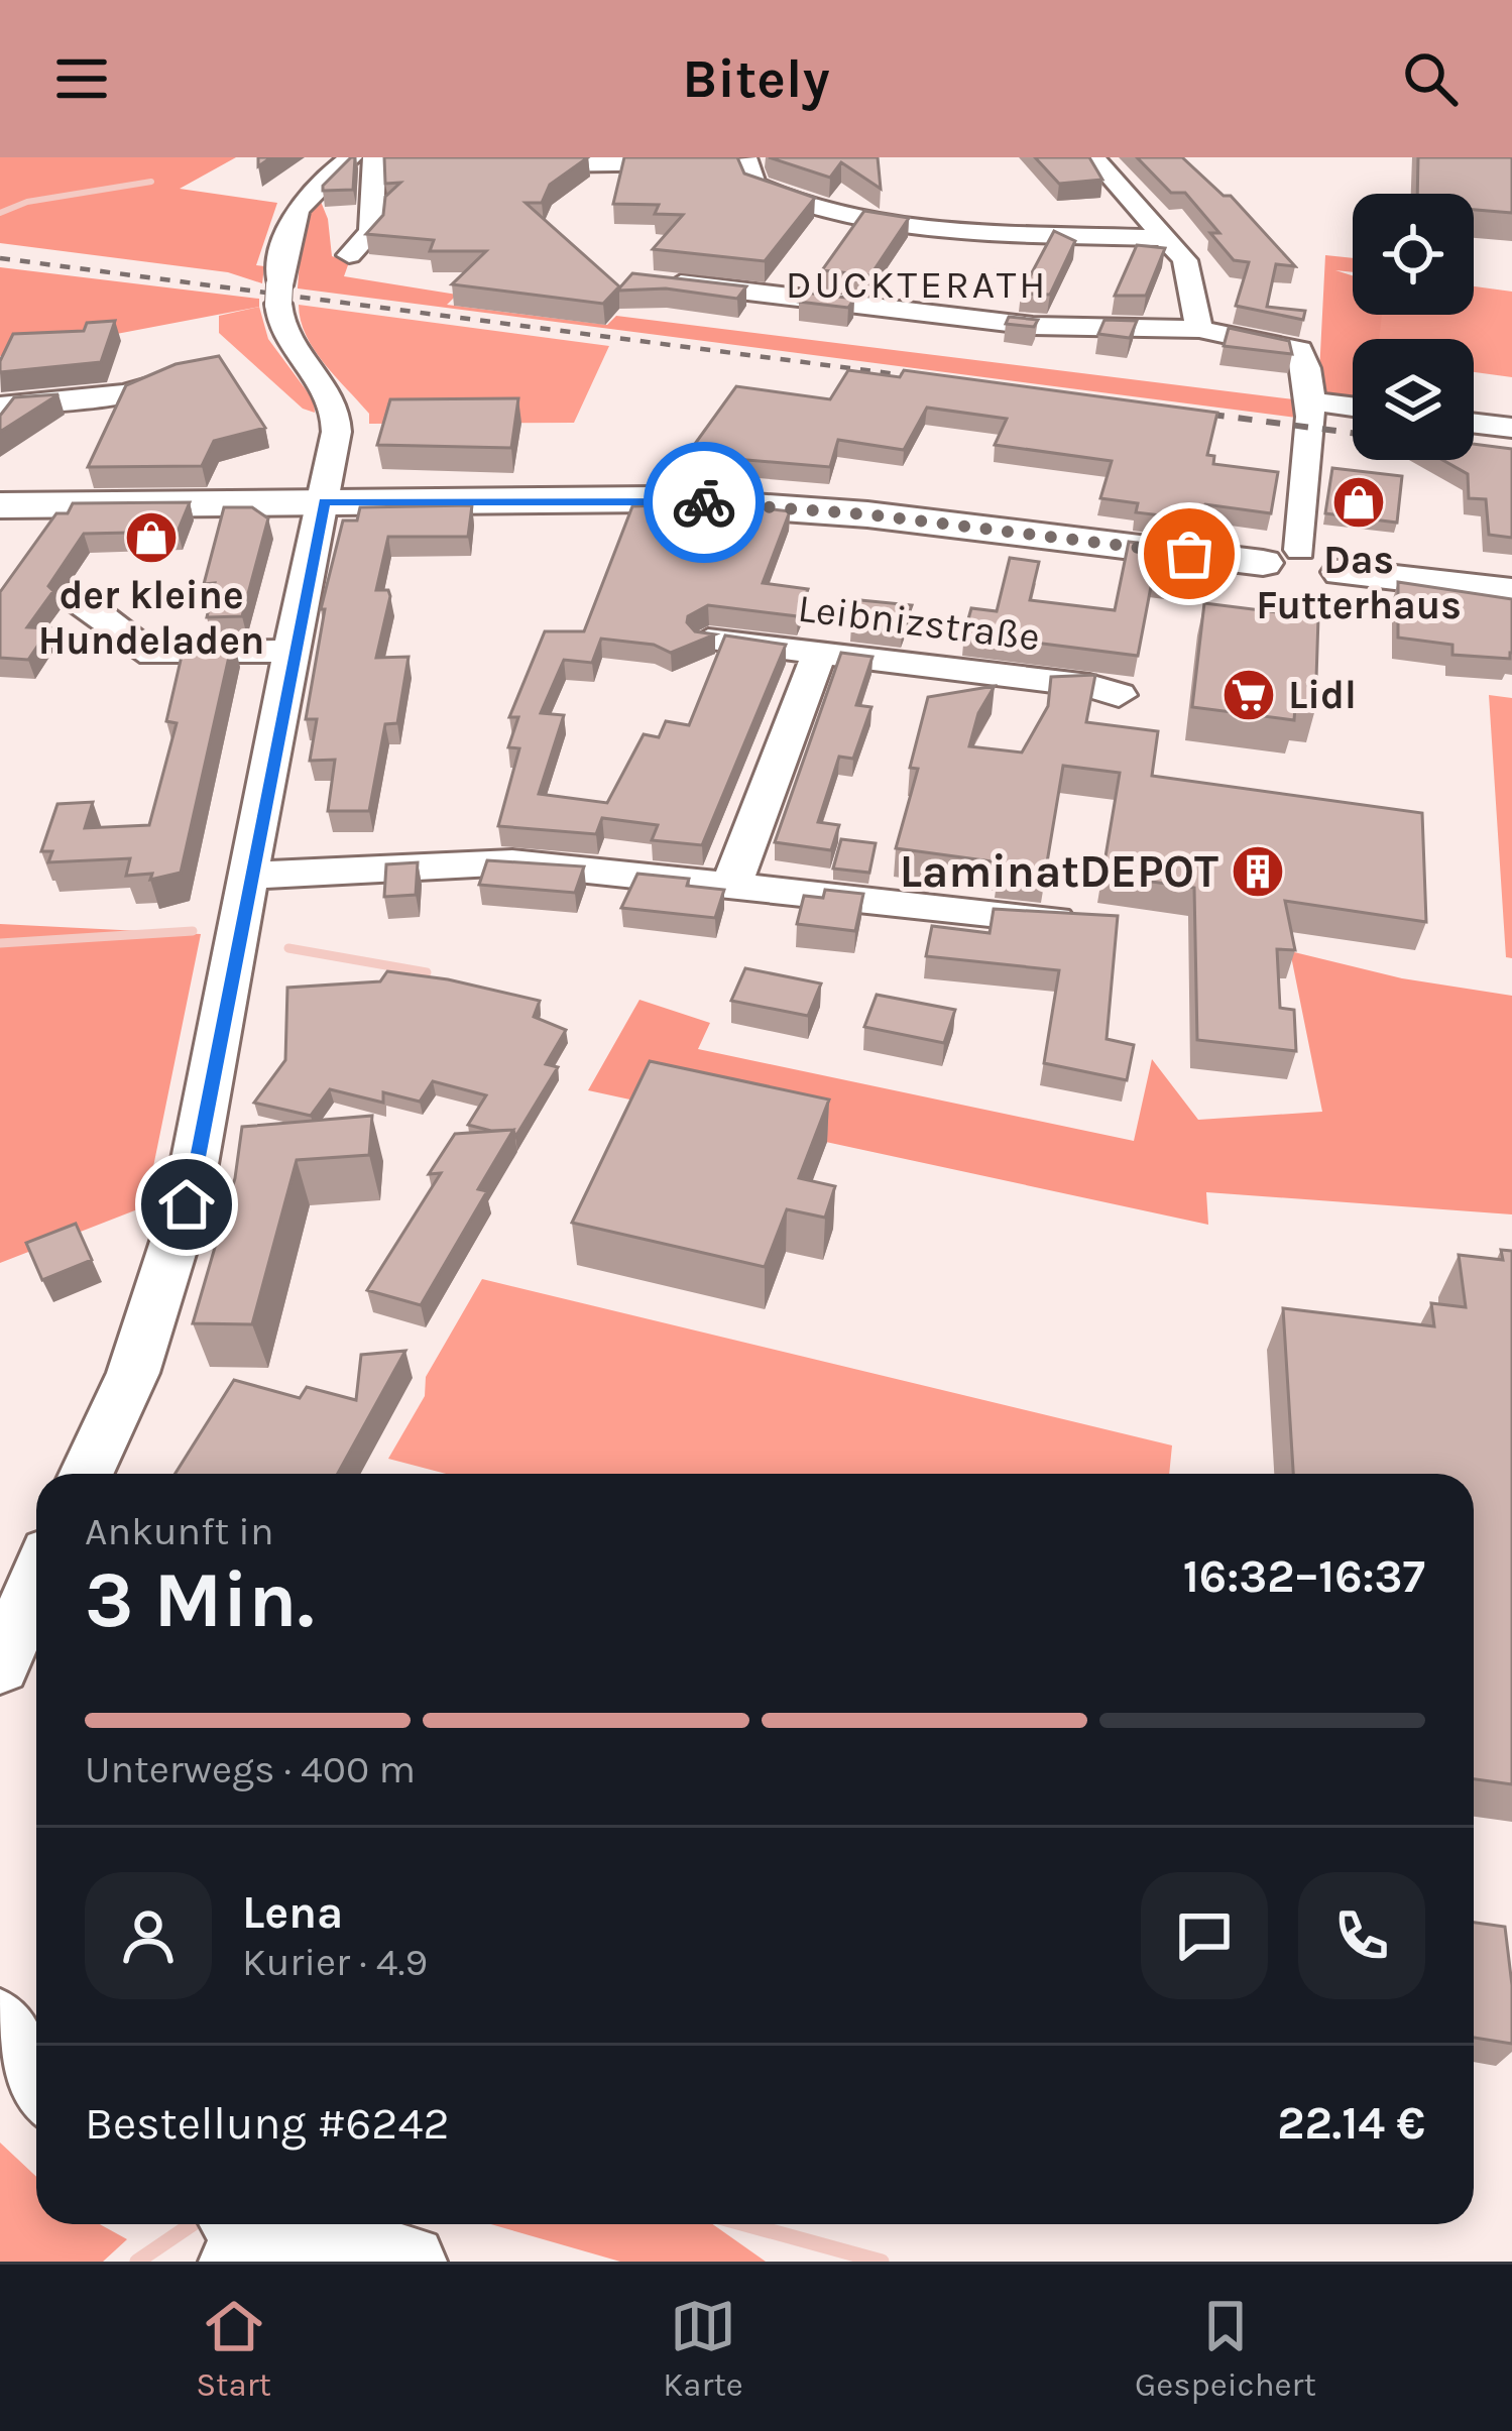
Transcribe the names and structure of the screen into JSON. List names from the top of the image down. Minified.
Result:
{"streets":{"street":["Leibnizstraße"]},"districts":["DUCKTERATH"],"places":{"shop":["Das Futterhaus","der kleine Hundeladen"],"supermarket":["Lidl"],"building":["LaminatDEPOT"]},"page":{"header":"Bitely","heading":["3 Min.","Ankunft in","16:32–16:37"],"panel":["Lena","Kurier · 4.9","Bestellung #6242","22.14 €"],"bar":"Unterwegs · 400 m","tabs":["Start","Karte","Gespeichert"]}}
